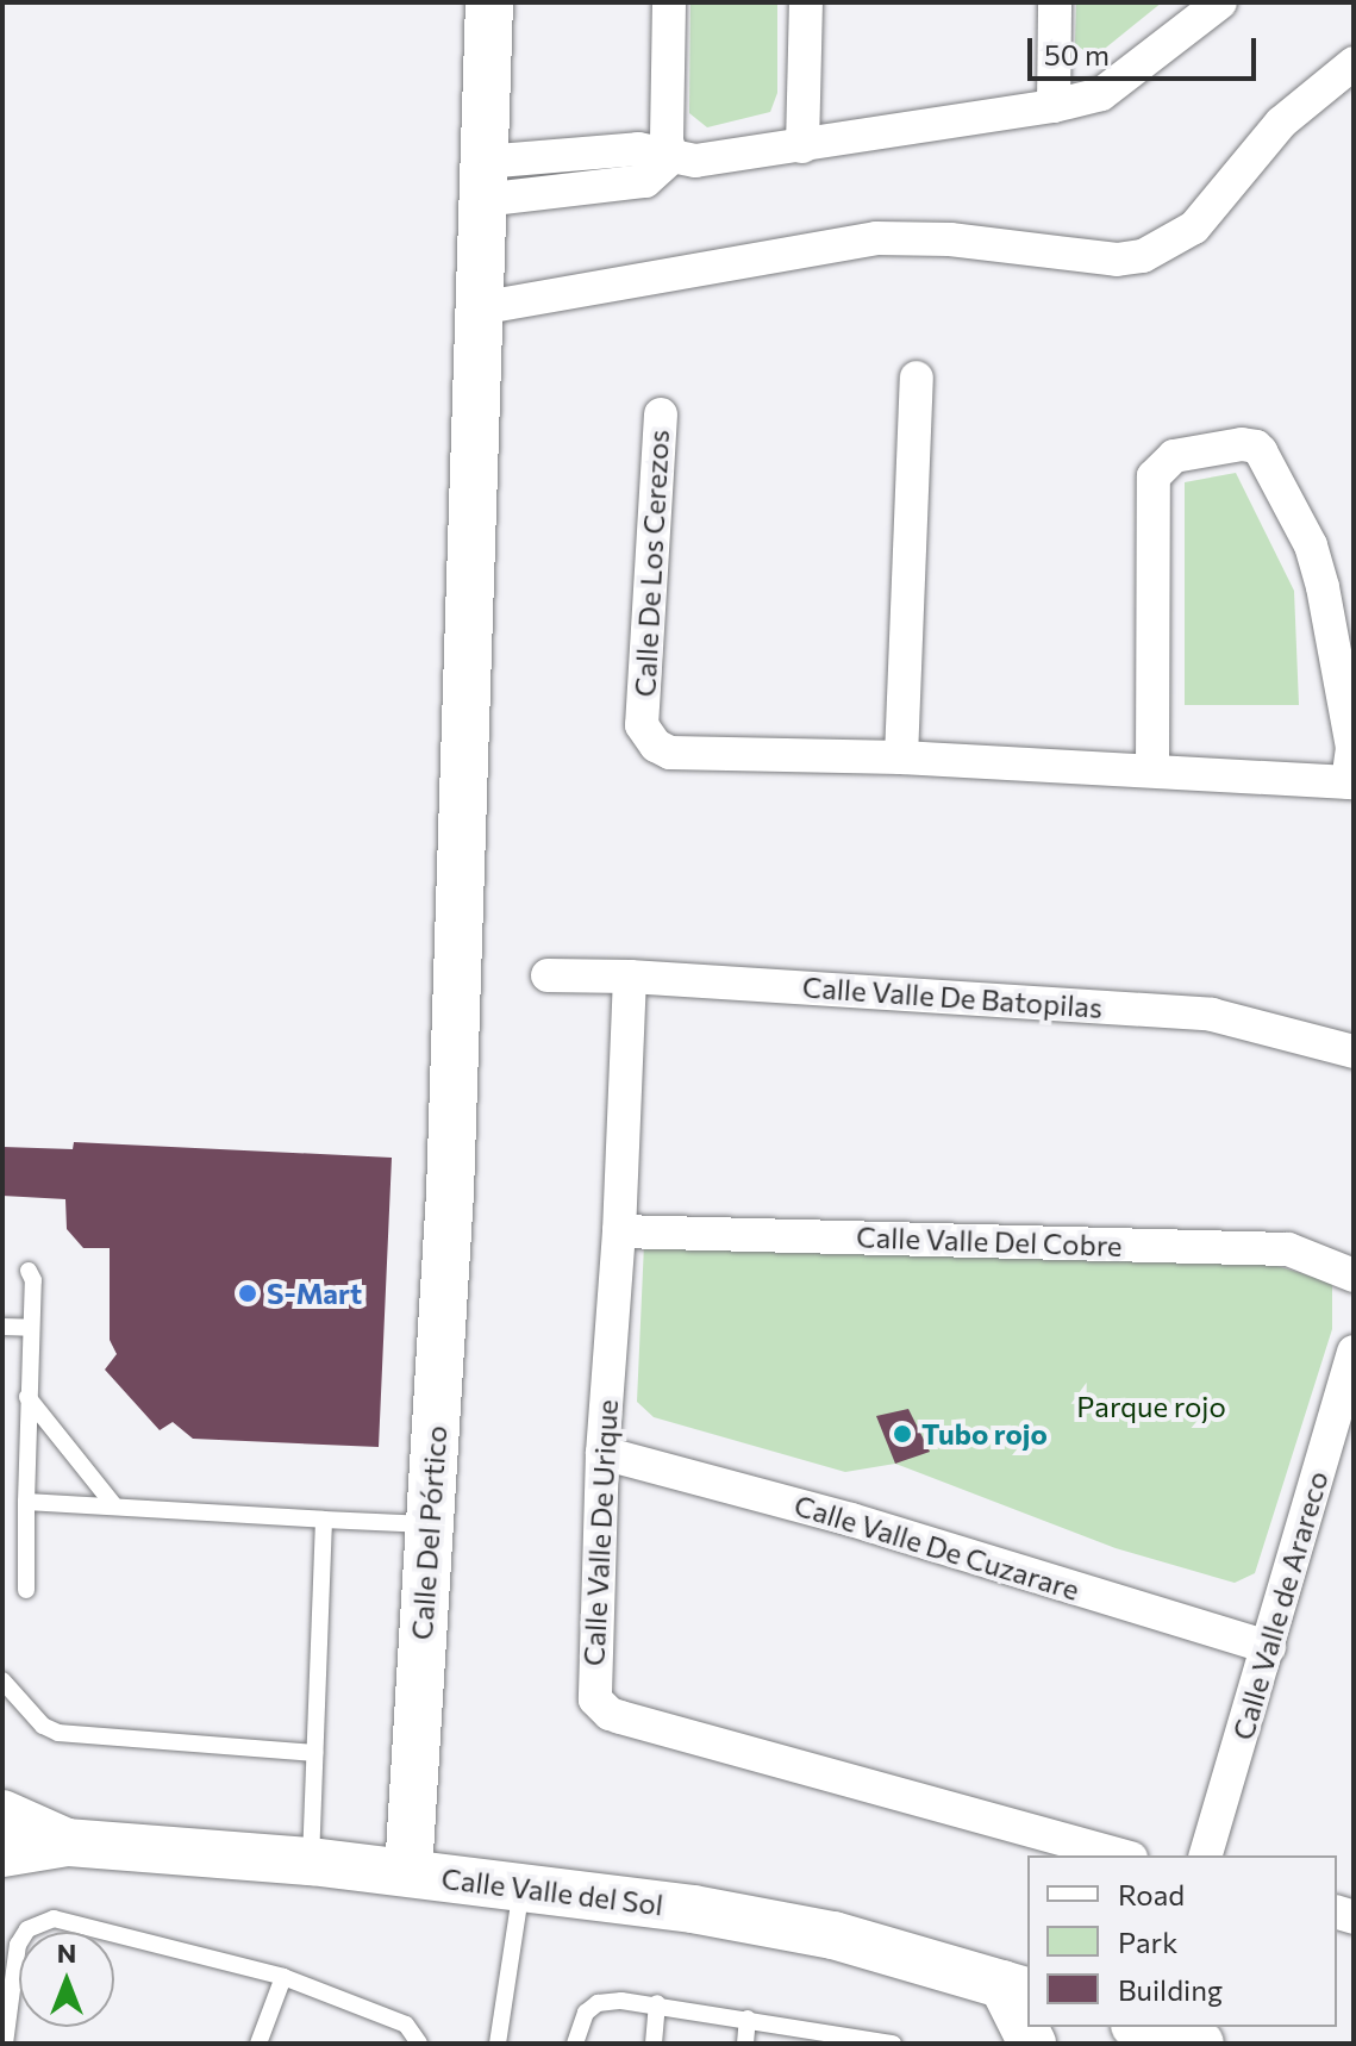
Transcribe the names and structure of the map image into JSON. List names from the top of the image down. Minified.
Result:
{"streets":{"street":["Calle De Los Cerezos","Calle Valle De Batopilas","Calle Valle Del Cobre","Calle Del Pórtico","Calle Valle De Urique","Calle Valle De Cuzarare","Calle Valle de Arareco","Calle Valle del Sol"]},"crossings":[["Calle Valle De Batopilas","Calle Valle De Urique"],["Calle Valle Del Cobre","Calle Valle De Urique"],["Calle Del Pórtico","Calle Valle del Sol"],["Calle Valle De Urique","Calle Valle De Cuzarare"],["Calle Valle De Cuzarare","Calle Valle de Arareco"]],"parks":["Parque rojo"],"places":["S-Mart","Tubo rojo"],"legend":["Road","Park","Building"],"scale_bar":"50 m","north":"top"}
